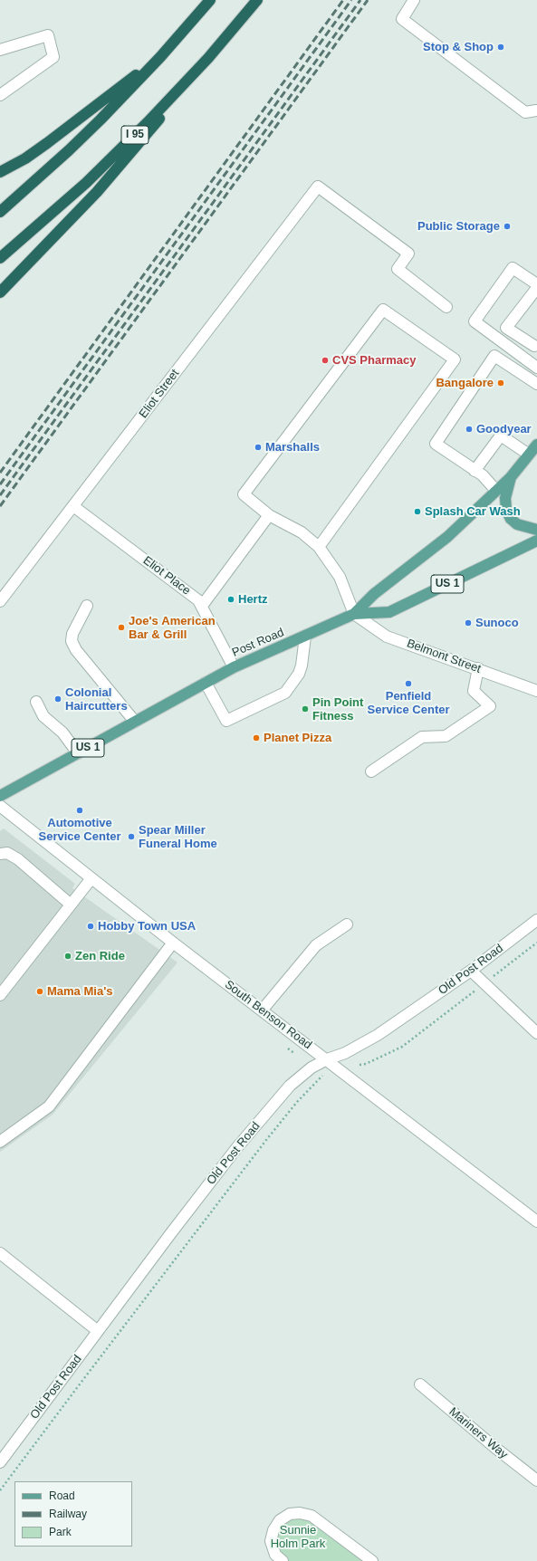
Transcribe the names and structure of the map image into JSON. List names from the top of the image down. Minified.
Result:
{"streets":{"highway":["I 95"],"main road":["US 1","Post Road"],"street":["Eliot Street","Eliot Place","Belmont Street","Old Post Road","South Benson Road","Mariners Way"]},"crossings":[["Eliot Street","Eliot Place"],["Eliot Place","Post Road"],["US 1","Post Road"],["US 1","Belmont Street"],["Post Road","Belmont Street"],["Old Post Road","South Benson Road"]],"parks":["Sunnie Holm Park"],"places":["Stop & Shop","Public Storage","CVS Pharmacy","Bangalore","Goodyear","Marshalls","Splash Car Wash","Hertz","Sunoco","Joe's American Bar & Grill","Penfield Service Center","Colonial Haircutters","Pin Point Fitness","Planet Pizza","Automotive Service Center","Spear Miller Funeral Home","Hobby Town USA","Zen Ride","Mama Mia's"],"legend":["Road","Railway","Park"]}
